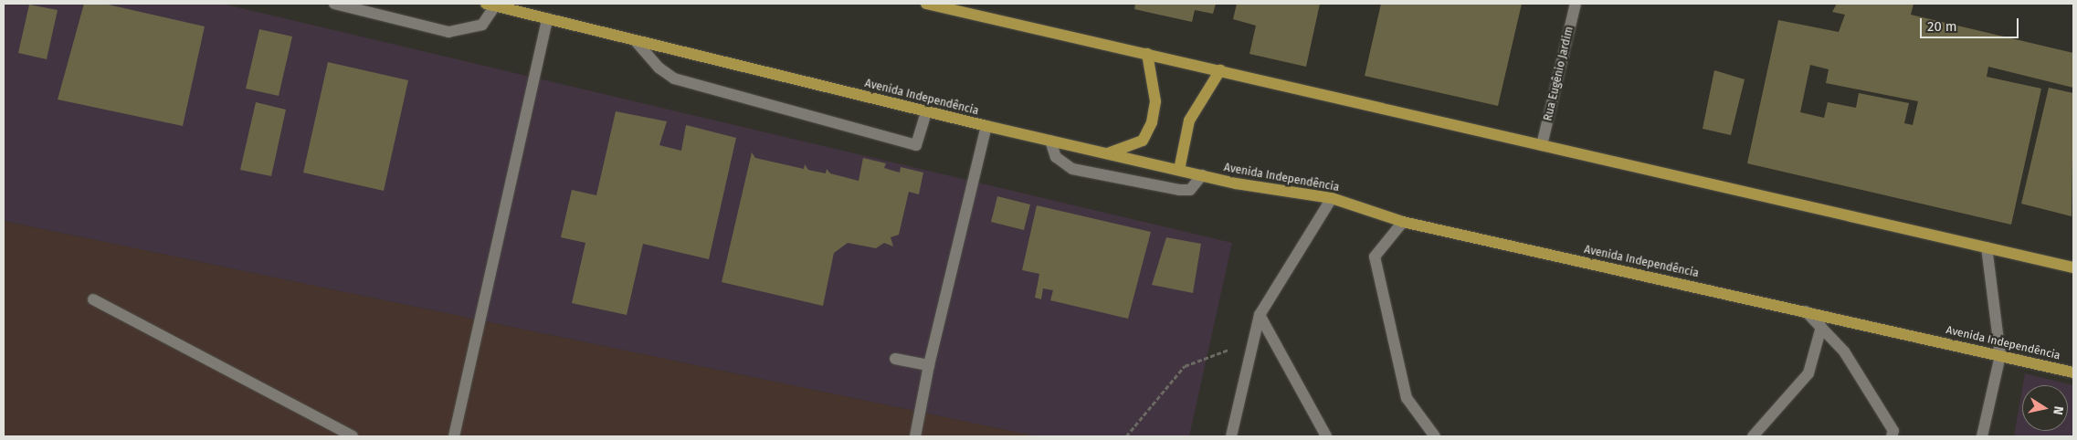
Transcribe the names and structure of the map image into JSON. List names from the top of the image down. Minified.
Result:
{"streets":{"main road":["Avenida Independência"],"street":["Rua Eugênio Jardim"]},"scale_bar":"20 m","north":"right"}
